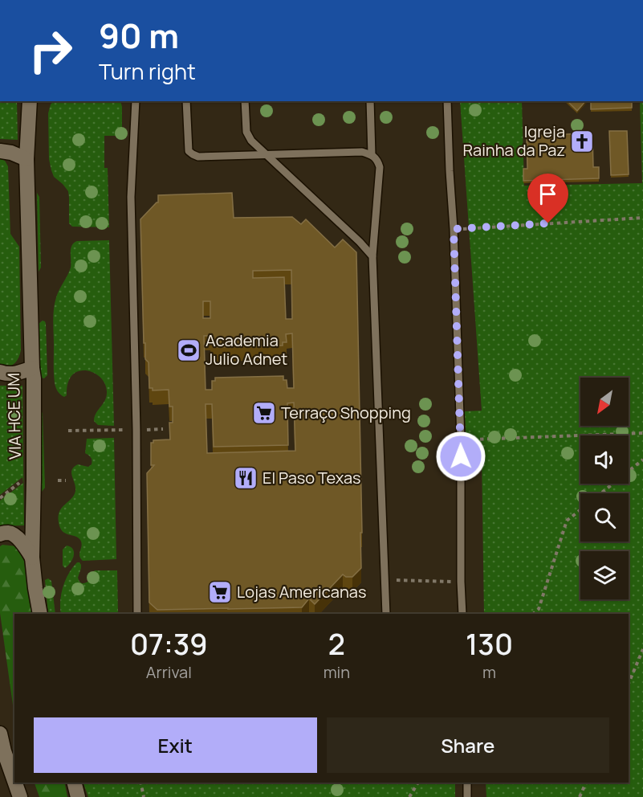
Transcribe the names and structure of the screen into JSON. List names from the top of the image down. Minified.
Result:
{"streets":{"main road":["VIA HCE UM"]},"places":{"church":["Igreja Rainha da Paz"],"sports":["Academia Julio Adnet"],"supermarket":["Terraço Shopping","Lojas Americanas"],"restaurant":["El Paso Texas"]},"north":"bottom left","page":{"turn":["90 m","Turn right"],"eta":["07:39","Arrival","2","min","130","m"],"buttons":["Exit","Share"]}}
